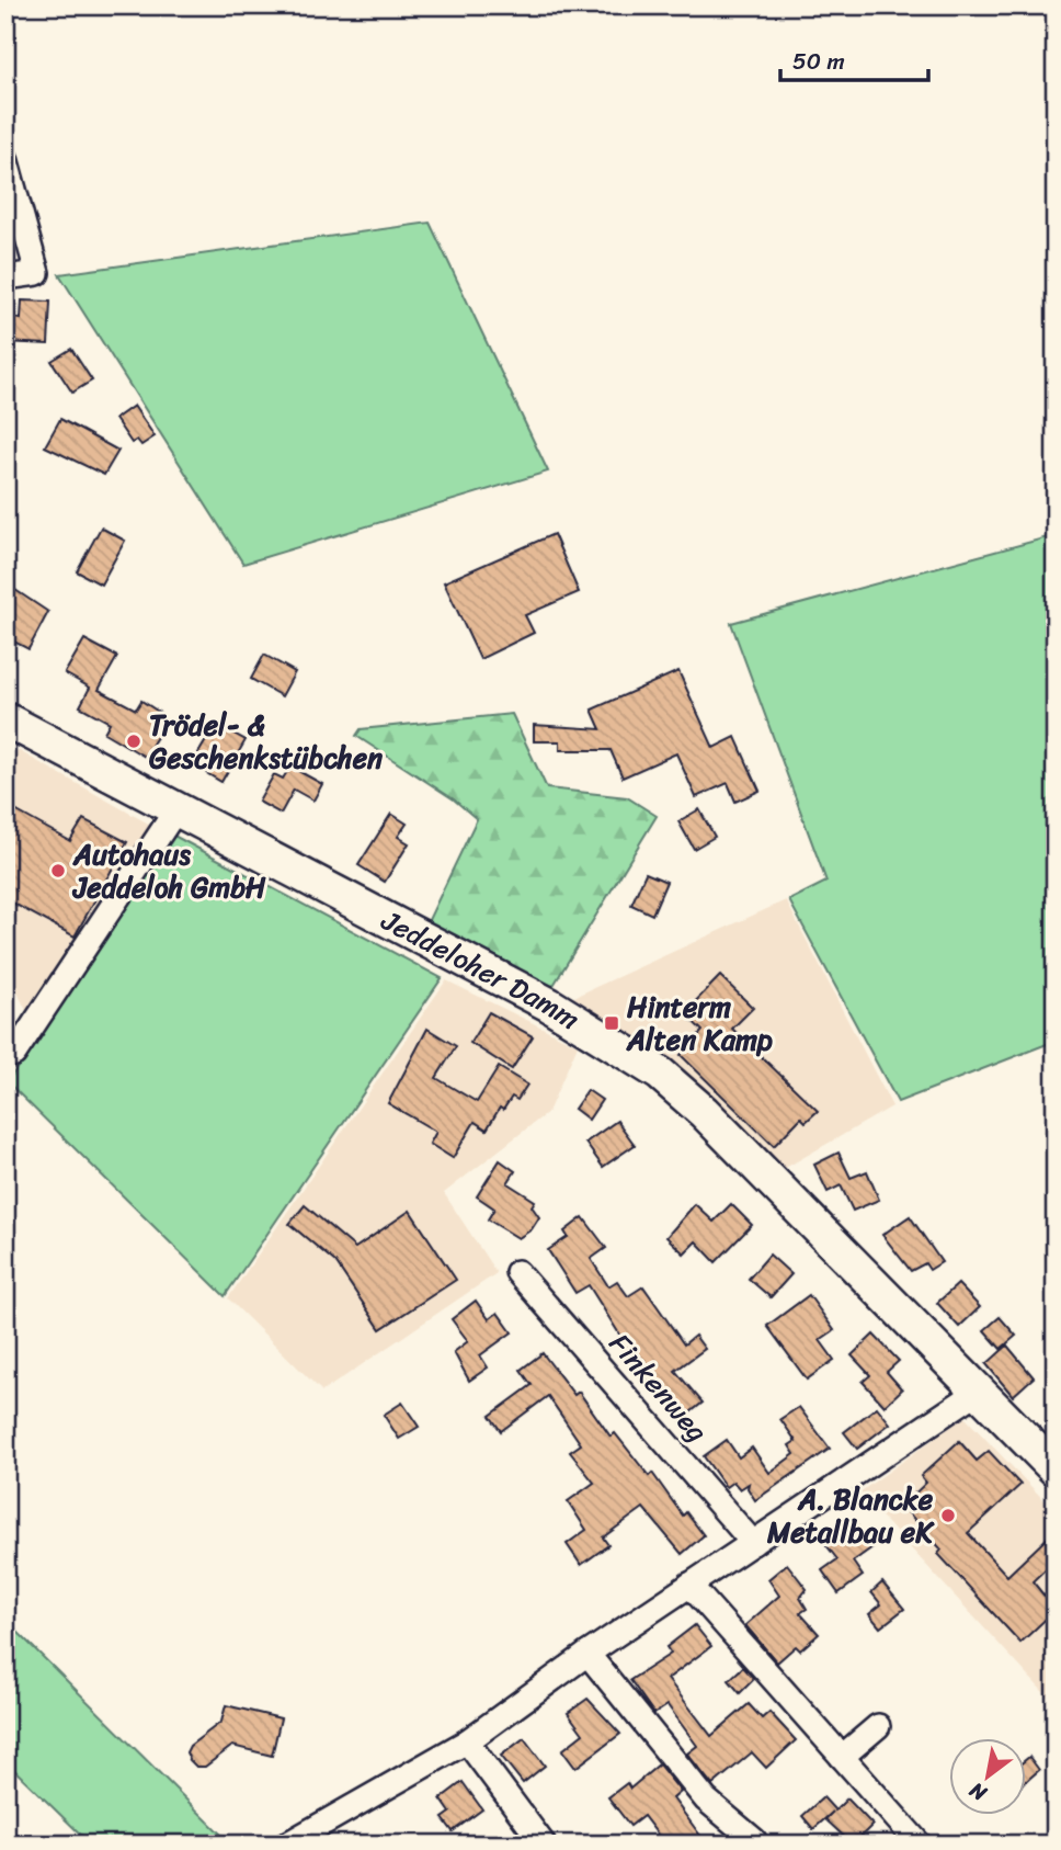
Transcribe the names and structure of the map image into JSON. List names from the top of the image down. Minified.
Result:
{"streets":{"main road":["Jeddeloher Damm"],"street":["Finkenweg"]},"places":{"other":["Trödel- & Geschenkstübchen","Autohaus Jeddeloh GmbH","A. Blancke Metallbau eK"],"transit":["Hinterm Alten Kamp"]},"scale_bar":"50 m","north":"bottom left"}
